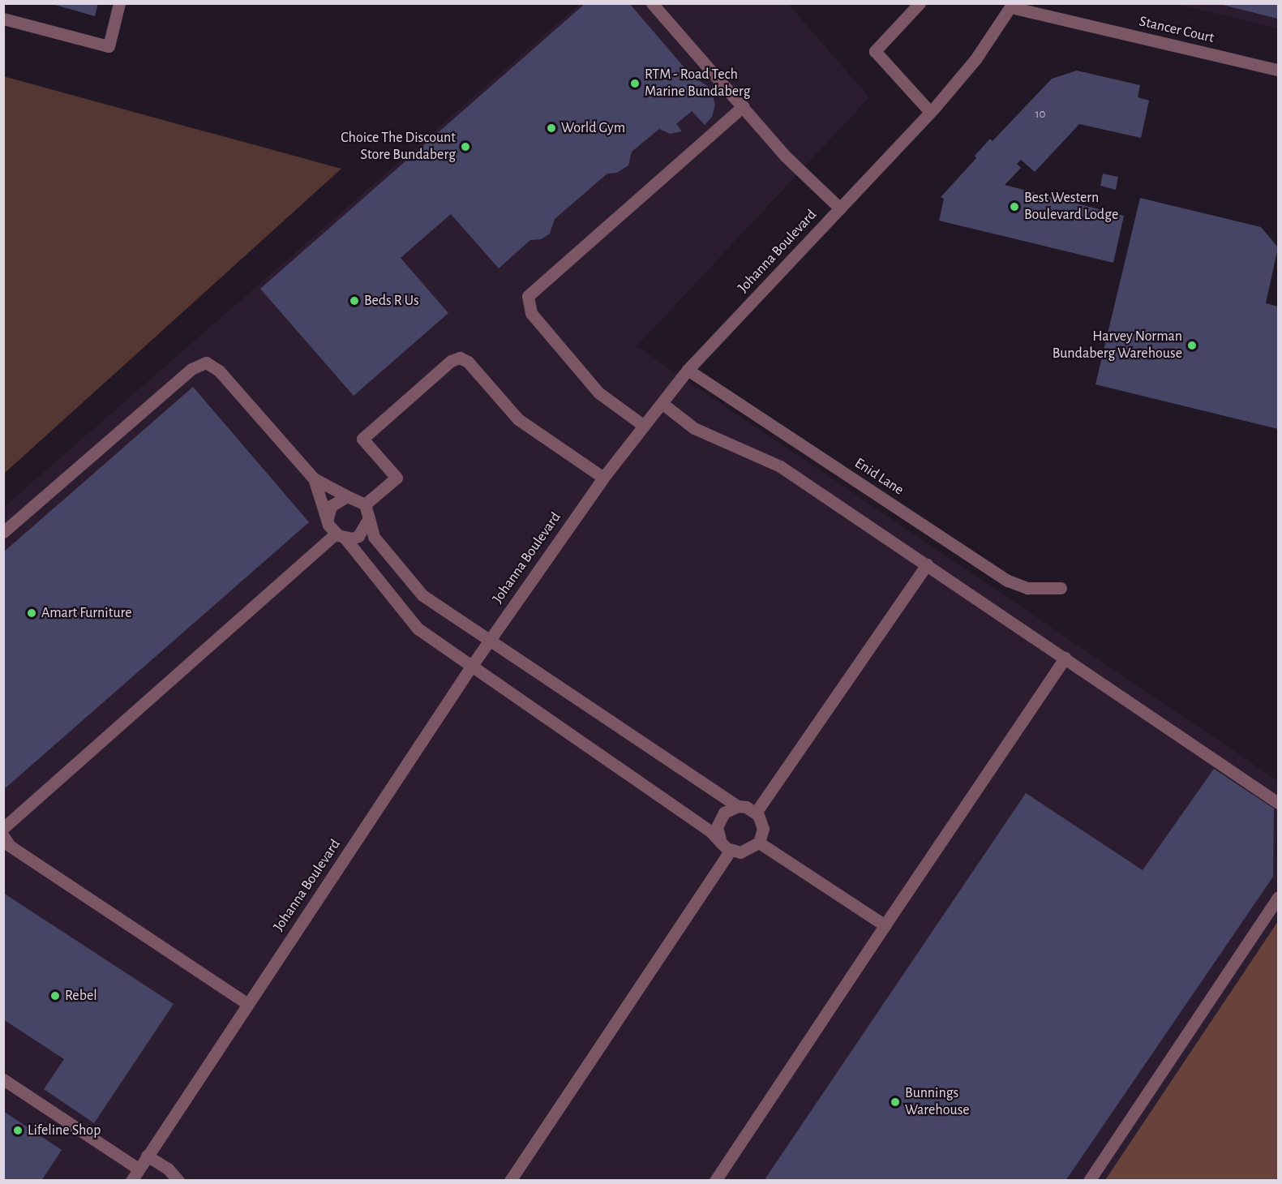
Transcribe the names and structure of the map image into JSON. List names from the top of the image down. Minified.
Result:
{"streets":{"street":["Stancer Court","Johanna Boulevard","Enid Lane"]},"crossings":[["Stancer Court","Johanna Boulevard"],["Johanna Boulevard","Enid Lane"]],"places":["RTM - Road Tech Marine Bundaberg","World Gym","Choice The Discount Store Bundaberg","Best Western Boulevard Lodge","Beds R Us","Harvey Norman Bundaberg Warehouse","Amart Furniture","Rebel","Bunnings Warehouse","Lifeline Shop"],"house_numbers":["10"]}
